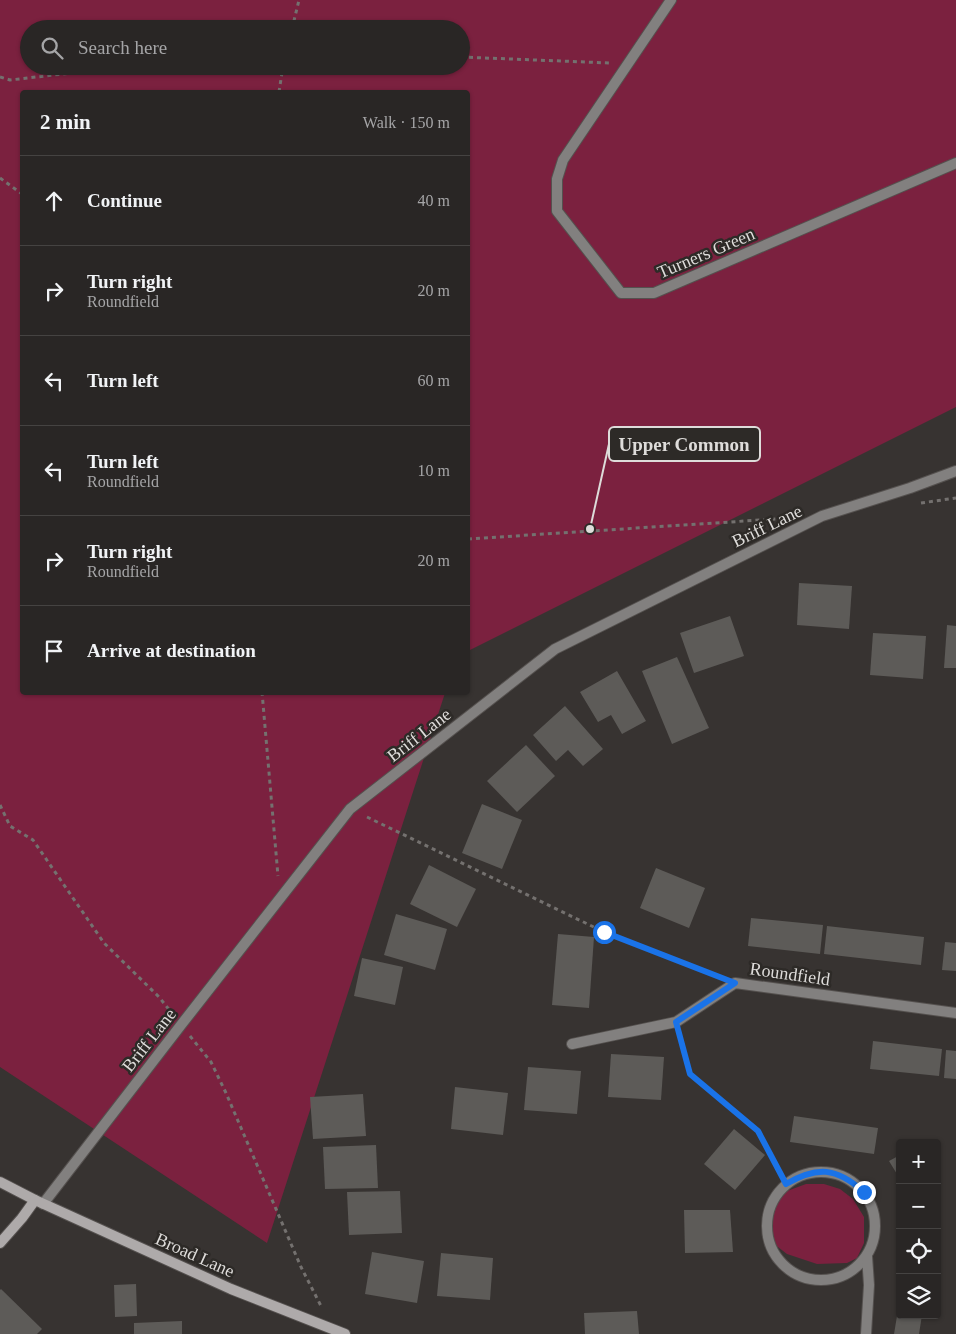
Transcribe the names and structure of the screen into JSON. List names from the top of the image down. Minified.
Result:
{"streets":{"street":["Turners Green","Briff Lane","Roundfield","Broad Lane"]},"crossings":[["Briff Lane","Broad Lane"]],"places":["Upper Common"],"page":{"search":"Search here","heading":["2 min","Walk · 150 m"],"list":[["Continue","40 m"],["Turn right","Roundfield","20 m"],["Turn left","60 m"],["Turn left","Roundfield","10 m"],["Turn right","Roundfield","20 m"],"Arrive at destination"],"map_buttons":["+","−"]}}
